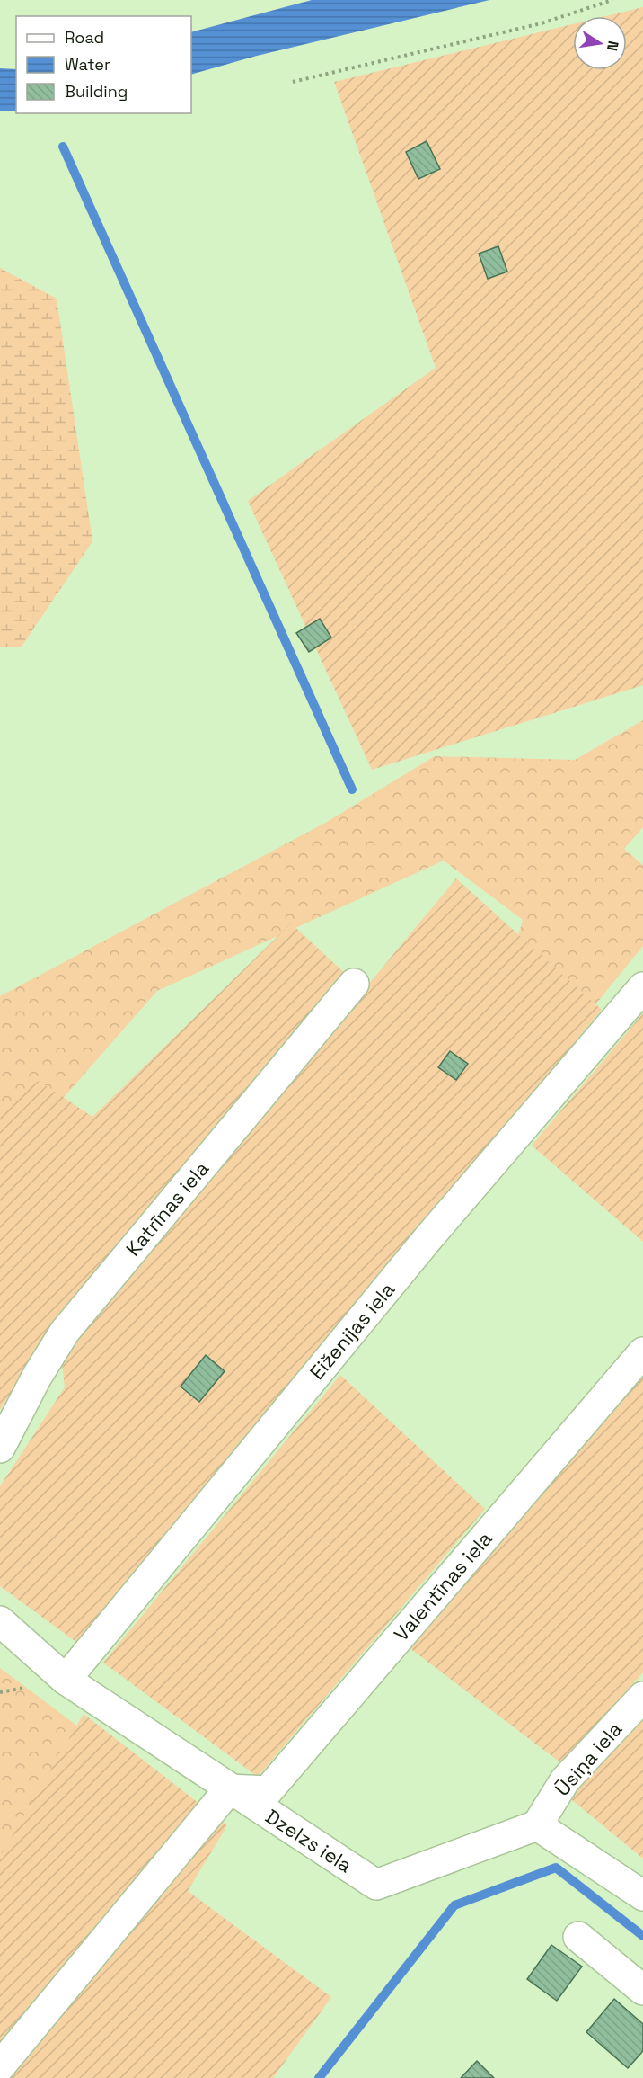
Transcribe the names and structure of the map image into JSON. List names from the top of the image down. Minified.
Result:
{"streets":{"street":["Katrīnas iela","Eiženijas iela","Valentīnas iela","Ūsiņa iela","Dzelzs iela"]},"crossings":[["Eiženijas iela","Dzelzs iela"],["Valentīnas iela","Dzelzs iela"],["Ūsiņa iela","Dzelzs iela"]],"legend":["Road","Water","Building"],"north":"right"}
